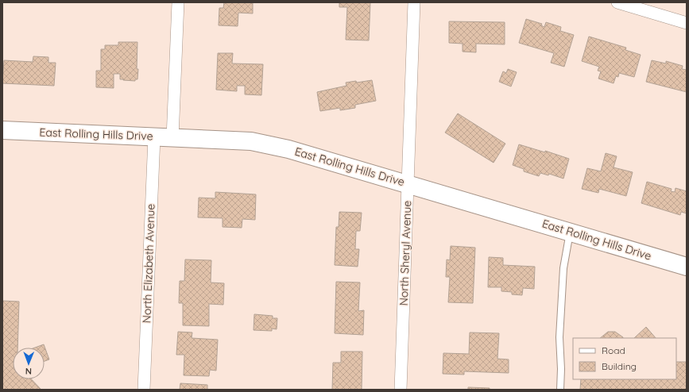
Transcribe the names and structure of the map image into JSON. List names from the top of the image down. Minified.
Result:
{"streets":{"street":["East Rolling Hills Drive","North Sheryl Avenue","North Elizabeth Avenue"]},"crossings":[["East Rolling Hills Drive","North Sheryl Avenue"],["East Rolling Hills Drive","North Elizabeth Avenue"]],"legend":["Road","Building"],"north":"bottom"}
